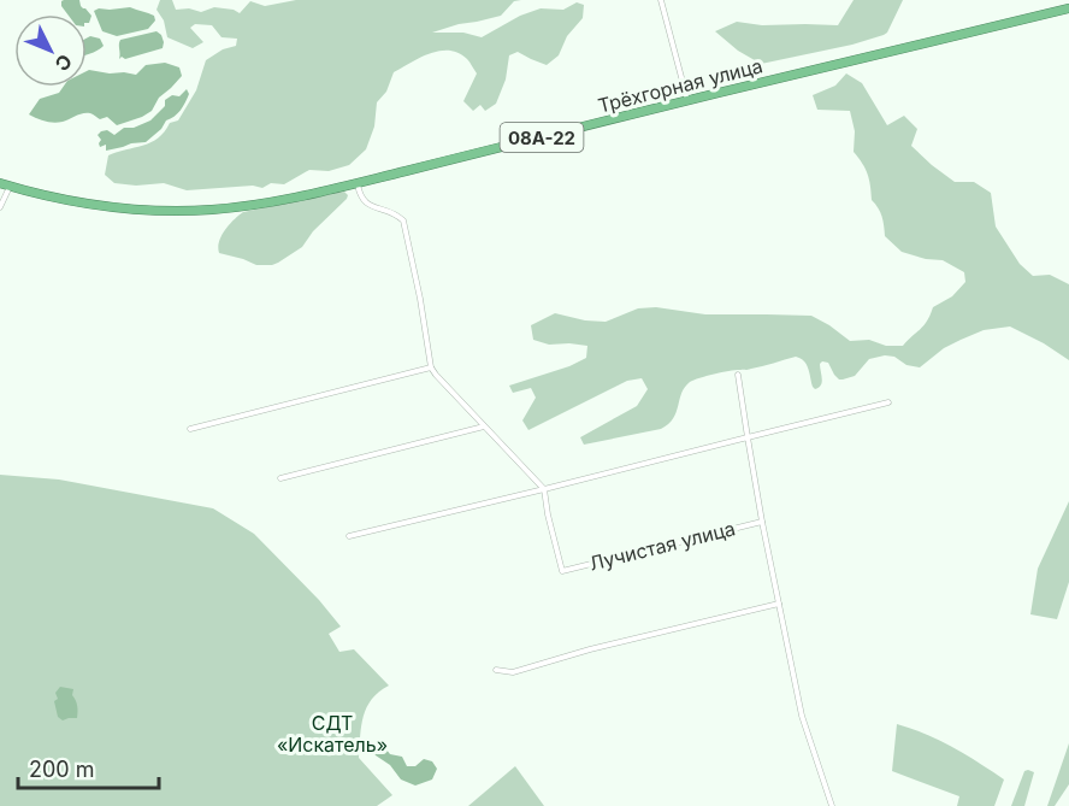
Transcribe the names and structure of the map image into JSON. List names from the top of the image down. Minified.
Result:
{"streets":{"highway":["Трёхгорная улица","08А-22"],"street":["Лучистая улица"]},"parks":["СДТ «Искатель»"],"scale_bar":"200 m","north":"bottom right"}
